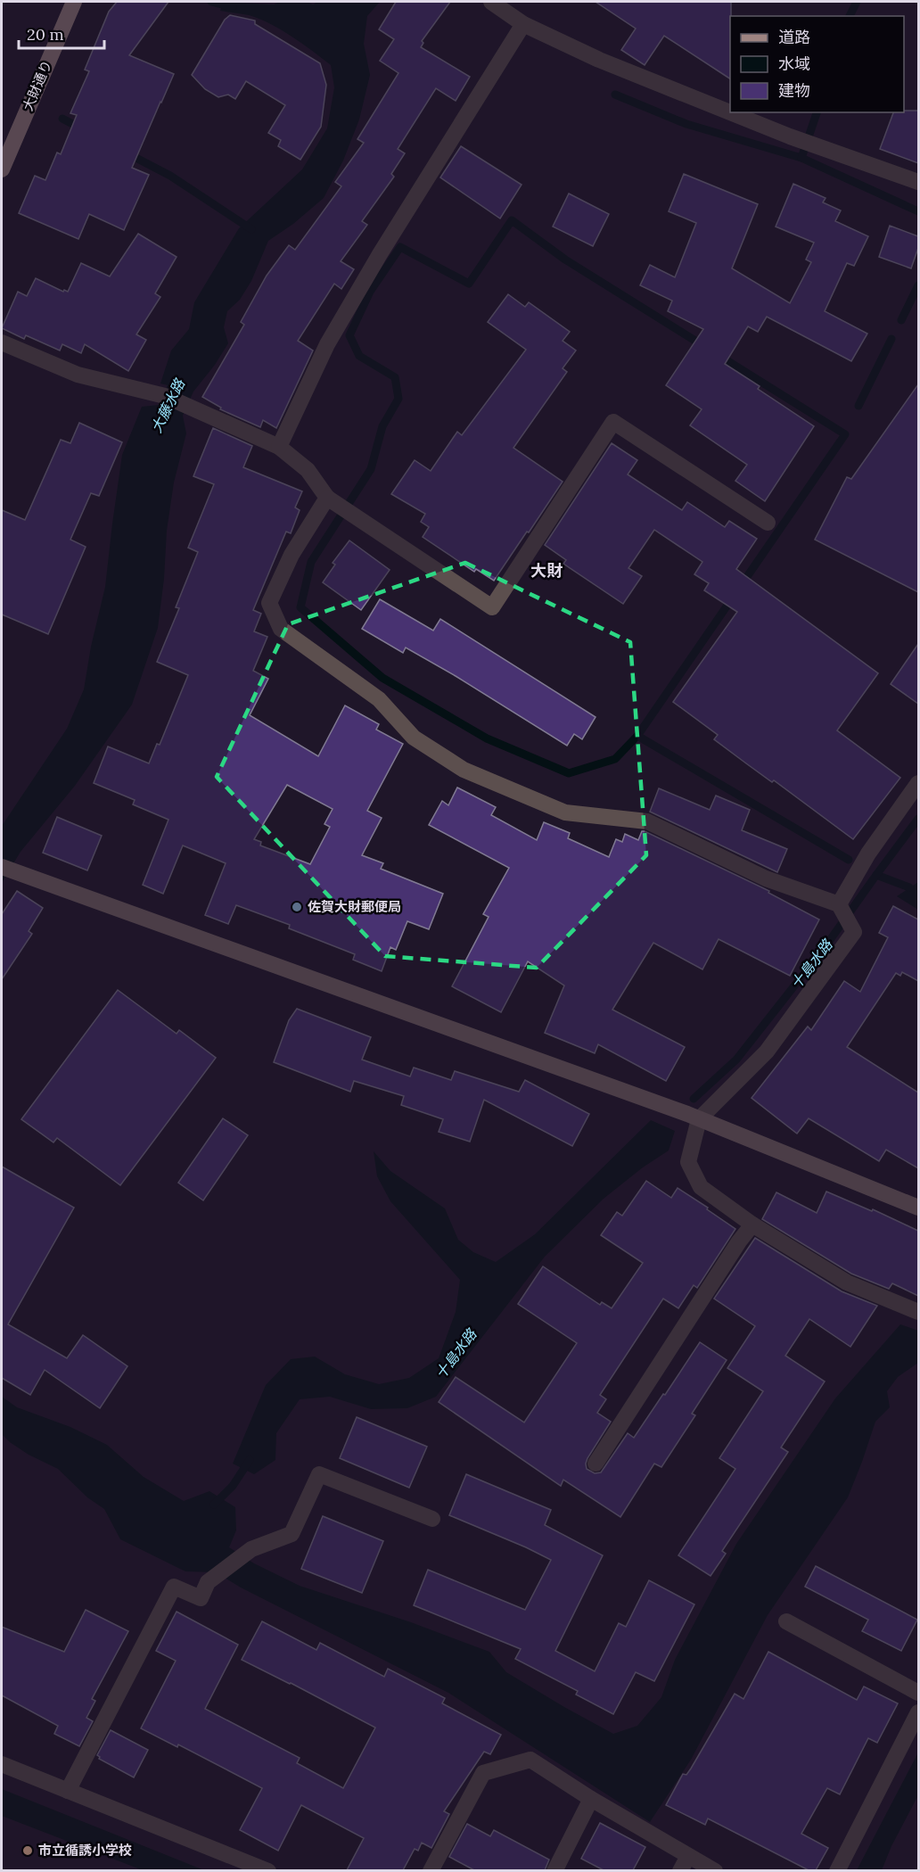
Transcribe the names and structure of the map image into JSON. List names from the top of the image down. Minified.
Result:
{"streets":{"main road":["大財通り"]},"districts":["大財"],"water":["大藤水路","十島水路"],"places":["佐賀大財郵便局","市立循誘小学校"],"legend":["道路","水域","建物"],"scale_bar":"20 m"}
